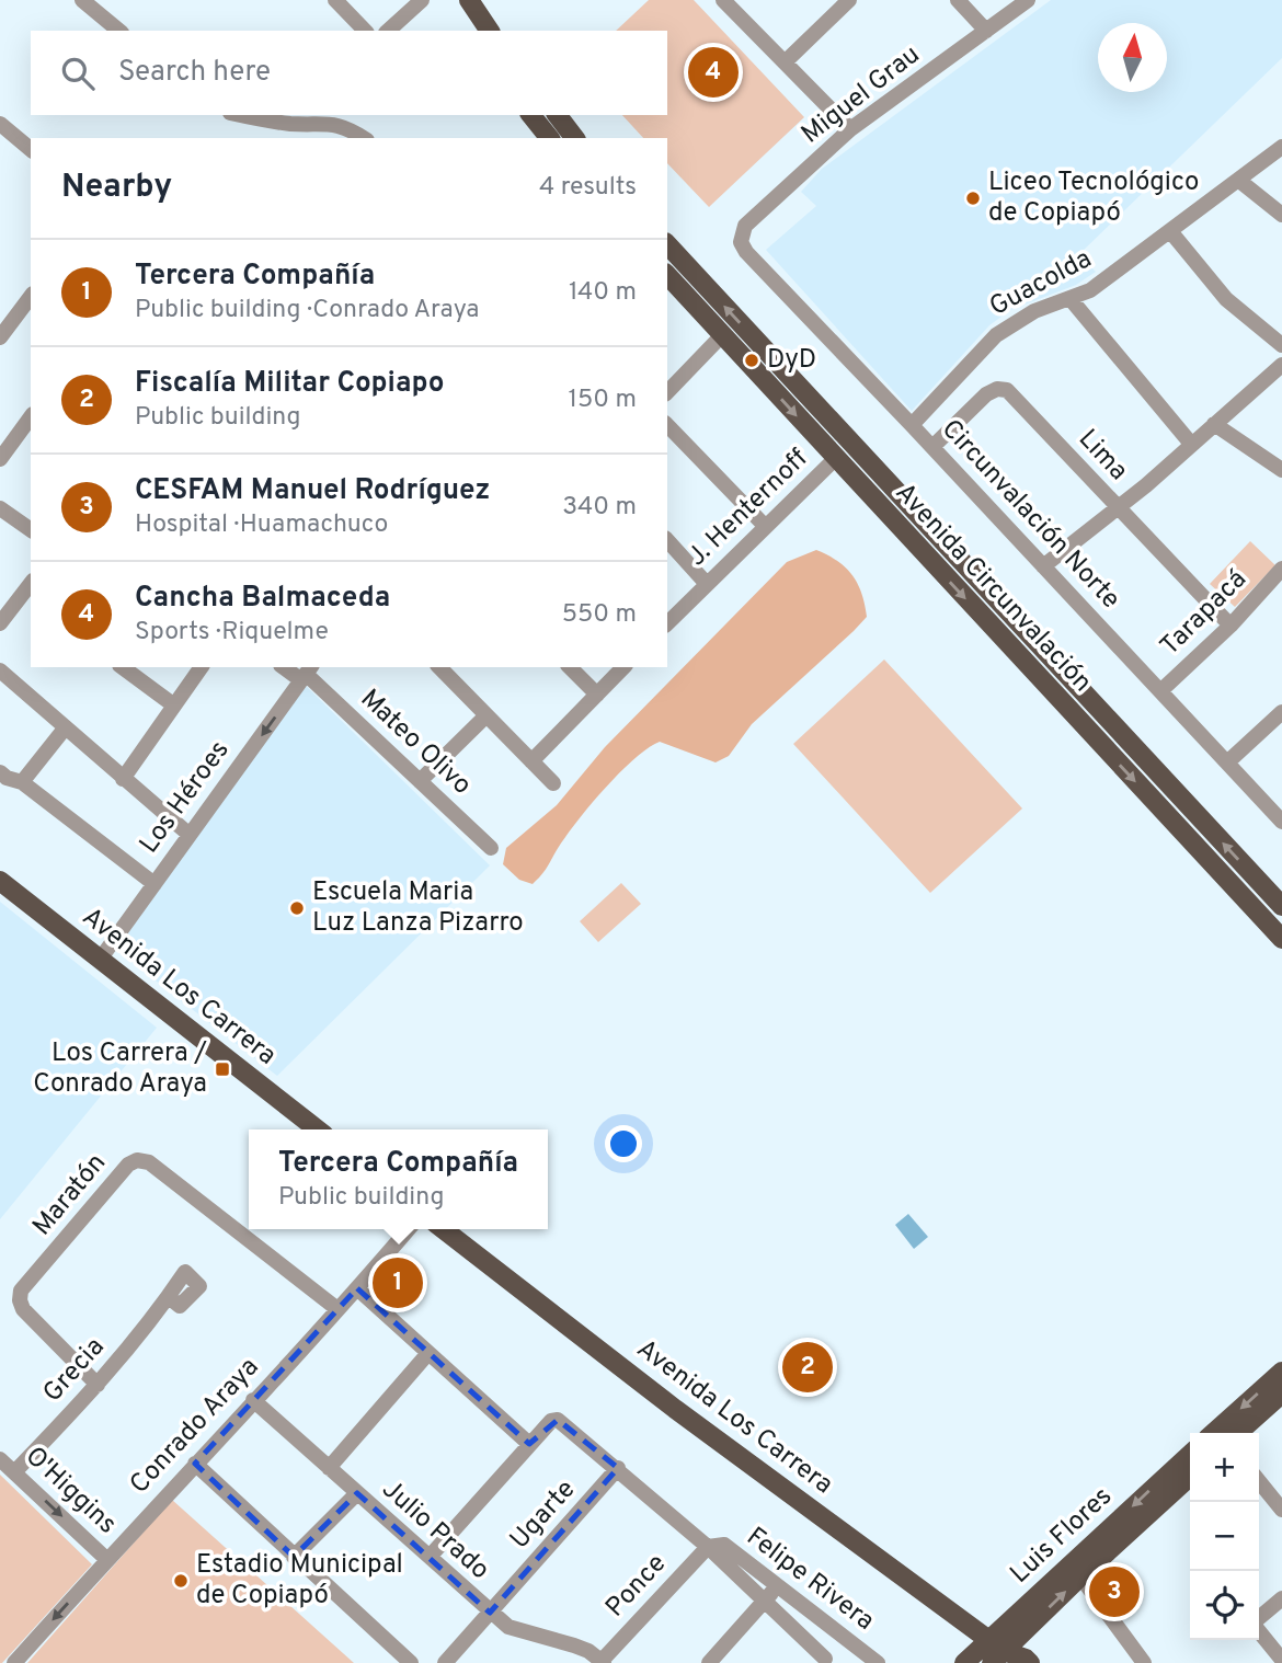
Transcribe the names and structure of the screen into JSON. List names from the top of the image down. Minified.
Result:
{"streets":{"main road":["Avenida Circunvalación","Avenida Los Carrera","Luis Flores"],"street":["Miguel Grau","Guacolda","Lima","J. Henternoff","Circunvalación Norte","Tarapacá","Mateo Olivo","Los Héroes","Maratón","Grecia","Conrado Araya","O'Higgins","Ugarte","Julio Prado","Felipe Rivera","Ponce"]},"crossings":[["Miguel Grau","Circunvalación Norte"],["Guacolda","Circunvalación Norte"],["Lima","Circunvalación Norte"],["Lima","Tarapacá"],["J. Henternoff","Avenida Circunvalación"],["Circunvalación Norte","Tarapacá"],["Mateo Olivo","Los Héroes"],["Los Héroes","Avenida Los Carrera"],["Avenida Los Carrera","Luis Flores"],["Maratón","Grecia"],["Maratón","Conrado Araya"],["Grecia","O'Higgins"],["Conrado Araya","O'Higgins"],["Conrado Araya","Julio Prado"],["Ugarte","Julio Prado"],["Ugarte","Felipe Rivera"],["Julio Prado","Ponce"],["Felipe Rivera","Ponce"]],"one_way":["O'Higgins"],"places":{"other":["Liceo Tecnológico de Copiapó","DyD","Escuela Maria Luz Lanza Pizarro","Estadio Municipal de Copiapó"],"transit":["Los Carrera / Conrado Araya"]},"north":"top","page":{"search":"Search here","pins":["4","1","2","3"],"heading":["Nearby","4 results"],"list":[{"mark":"1","name":"Tercera Compañía","note":"Public building · Conrado Araya","value":"140 m"},{"mark":"2","name":"Fiscalía Militar Copiapo","note":"Public building","value":"150 m"},{"mark":"3","name":"CESFAM Manuel Rodríguez","note":"Hospital · Huamachuco","value":"340 m"},{"mark":"4","name":"Cancha Balmaceda","note":"Sports · Riquelme","value":"550 m"}],"popup":["Tercera Compañía","Public building"],"map_buttons":["+","−"]}}
